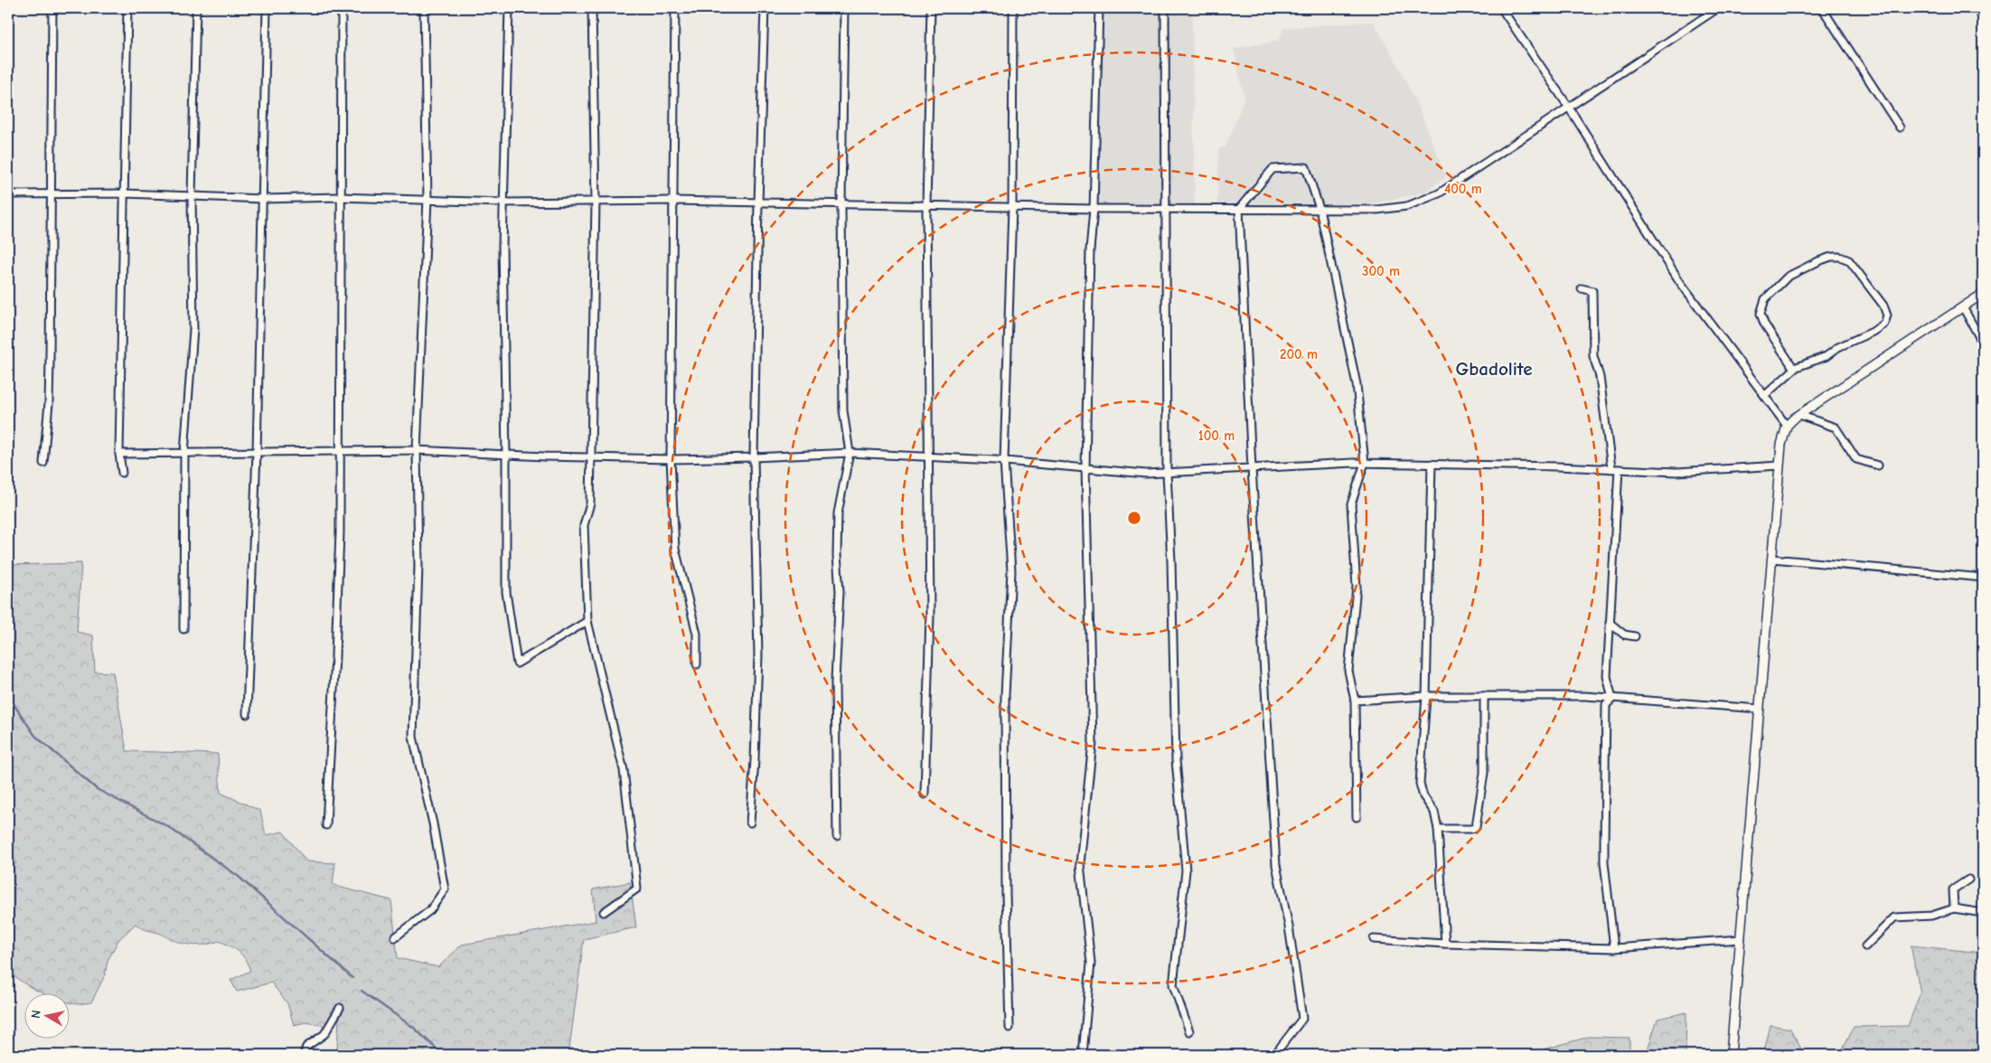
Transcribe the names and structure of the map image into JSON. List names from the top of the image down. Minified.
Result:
{"districts":["Gbadolite"],"north":"left","rings":["400 m","300 m","200 m","100 m"]}
